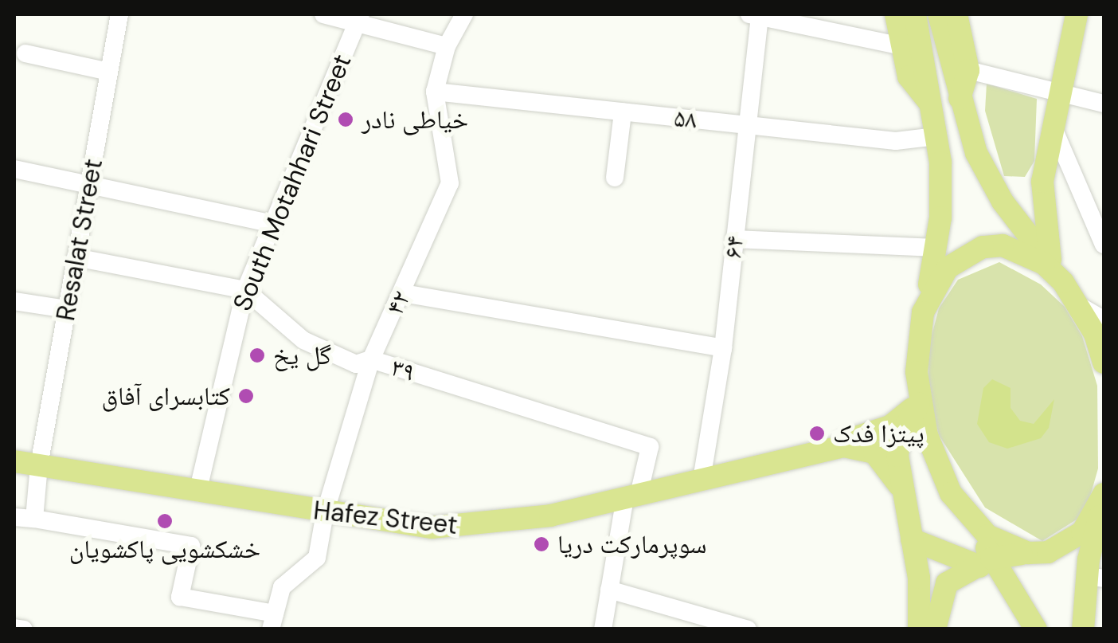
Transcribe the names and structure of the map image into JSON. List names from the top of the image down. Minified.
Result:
{"streets":{"main road":["Hafez Street"],"street":["۵۸","South Motahhari Street","Resalat Street","۶۴","۴۲","۳۹"]},"crossings":[["۵۸","۶۴"],["۵۸","۴۲"],["South Motahhari Street","۳۹"],["South Motahhari Street","Hafez Street"],["Resalat Street","۳۹"],["Resalat Street","Hafez Street"],["۶۴","Hafez Street"],["۴۲","۳۹"],["۴۲","Hafez Street"],["۳۹","Hafez Street"]],"places":["خیاطی نادر","گل یخ","کتابسرای آفاق","پیتزا فدک","خشکشویی پاکشویان","سوپرمارکت دریا"]}
